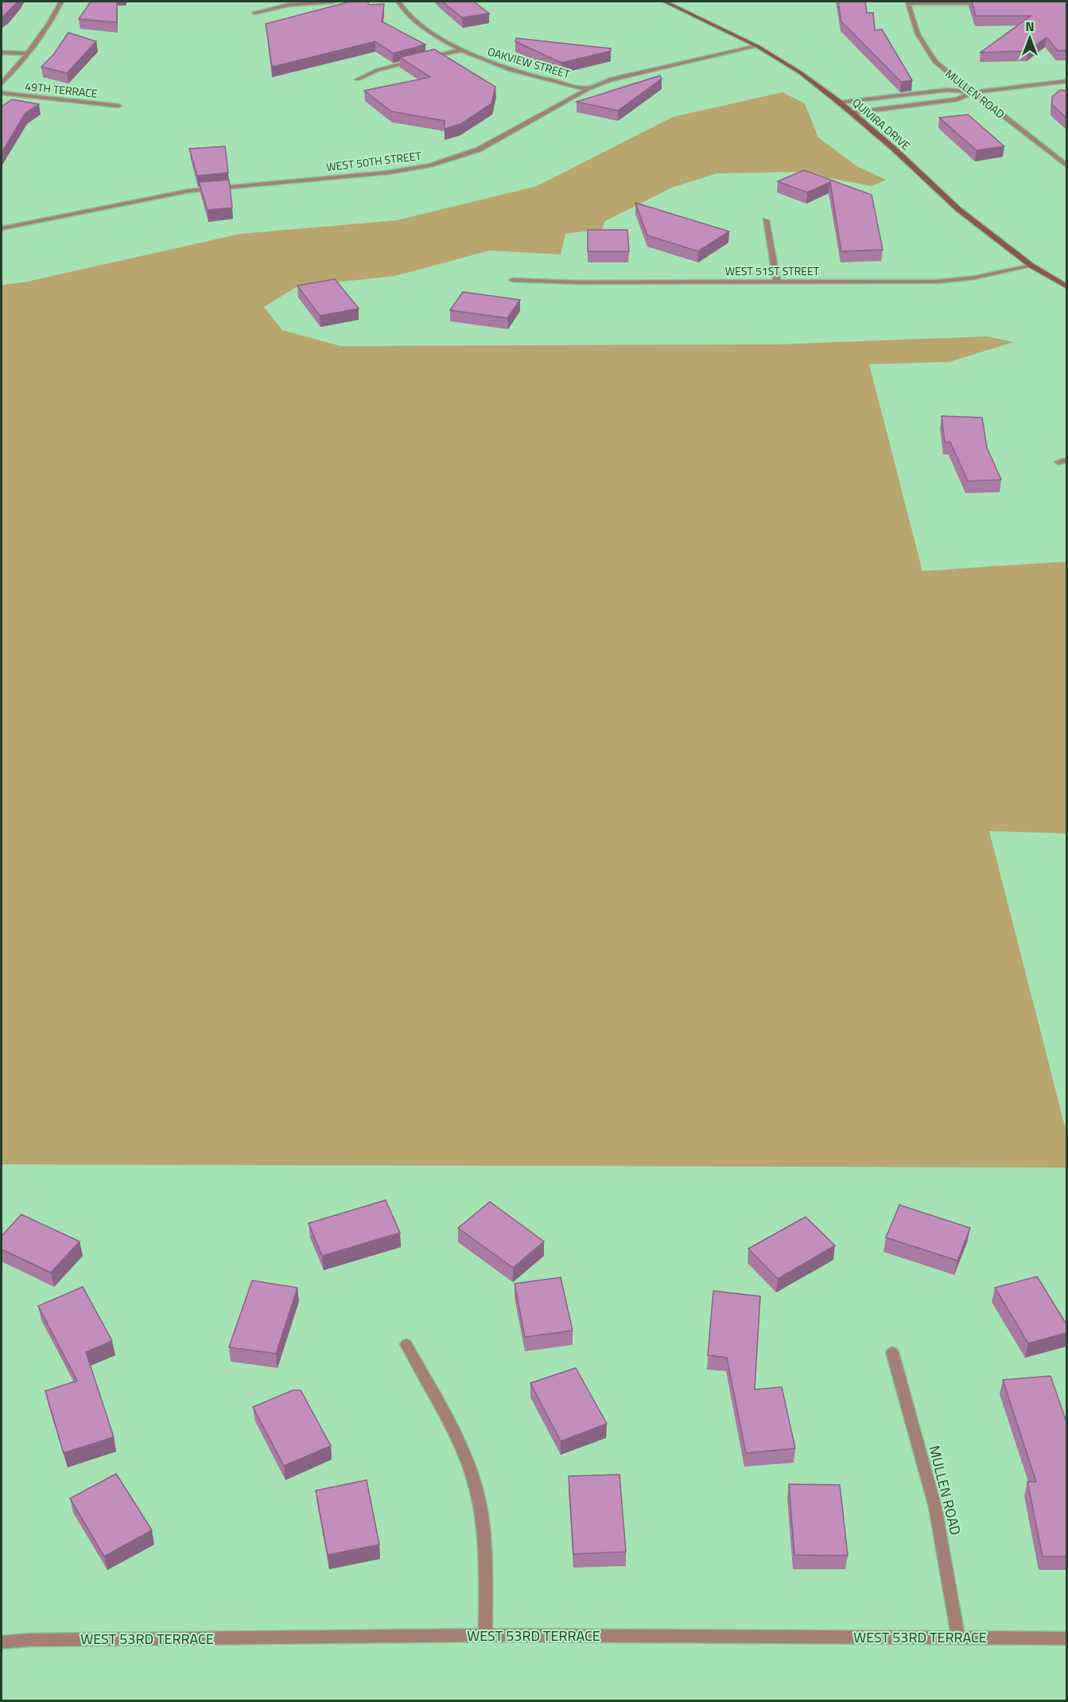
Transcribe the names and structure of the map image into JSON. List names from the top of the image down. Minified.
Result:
{"streets":{"main road":["QUIVIRA DRIVE"],"street":["OAKVIEW STREET","49TH TERRACE","MULLEN ROAD","WEST 50TH STREET","WEST 51ST STREET","WEST 53RD TERRACE"]},"crossings":[["OAKVIEW STREET","WEST 50TH STREET"],["MULLEN ROAD","WEST 53RD TERRACE"],["QUIVIRA DRIVE","WEST 50TH STREET"],["QUIVIRA DRIVE","WEST 51ST STREET"]],"north":"top"}
